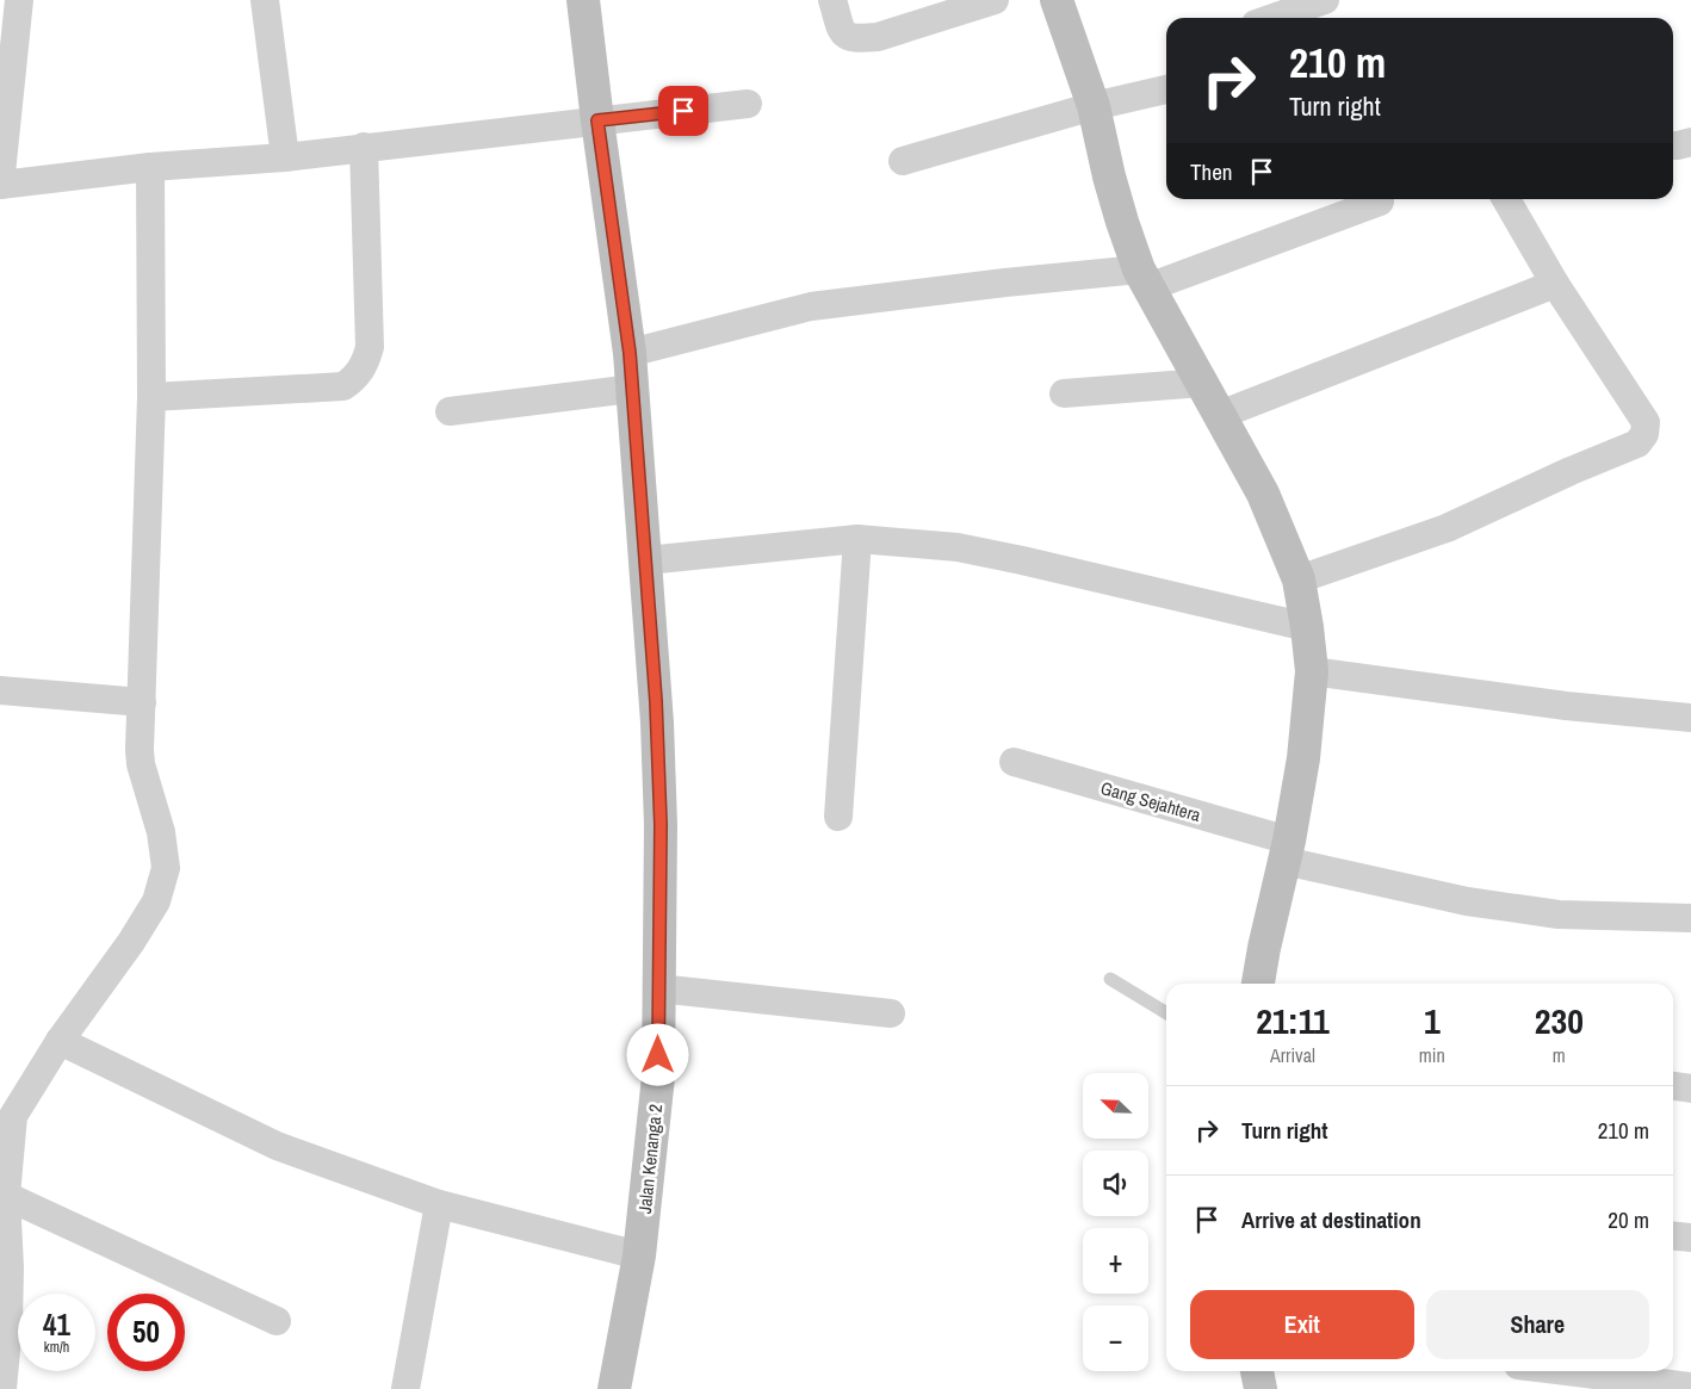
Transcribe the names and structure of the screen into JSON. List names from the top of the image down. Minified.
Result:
{"streets":{"main road":["Jalan Kenanga 2"],"street":["Gang Sejahtera"]},"north":"top left","page":{"turn":["210 m","Turn right"],"then":"Then","eta":["21:11","Arrival","1","min","230","m"],"map_buttons":["+","−"],"list":[{"name":"Turn right","value":"210 m"},{"name":"Arrive at destination","value":"20 m"}],"buttons":["Exit","Share"],"speed":"41 km/h","limit":"50"}}
